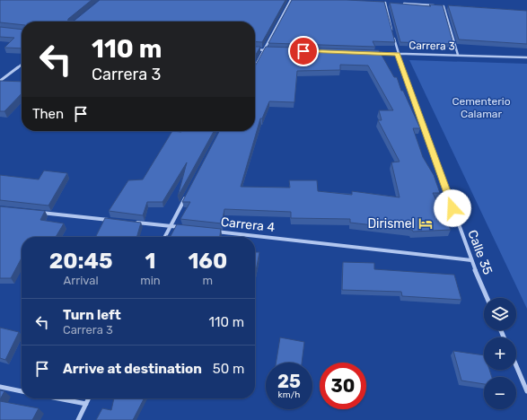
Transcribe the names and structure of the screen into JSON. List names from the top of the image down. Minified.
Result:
{"streets":{"street":["Carrera 3","Carrera 4","Calle 35"]},"crossings":[["Carrera 3","Calle 35"],["Carrera 4","Calle 35"]],"parks":["Cementerio Calamar"],"places":{"hotel":["Dirismel"]},"page":{"turn":["110 m","Carrera 3"],"then":"Then","eta":["20:45","Arrival","1","min","160","m"],"map_buttons":["+","−"],"list":[{"name":"Turn left","note":"Carrera 3","value":"110 m"},{"name":"Arrive at destination","value":"50 m"}],"speed":"25 km/h","limit":"30"}}
